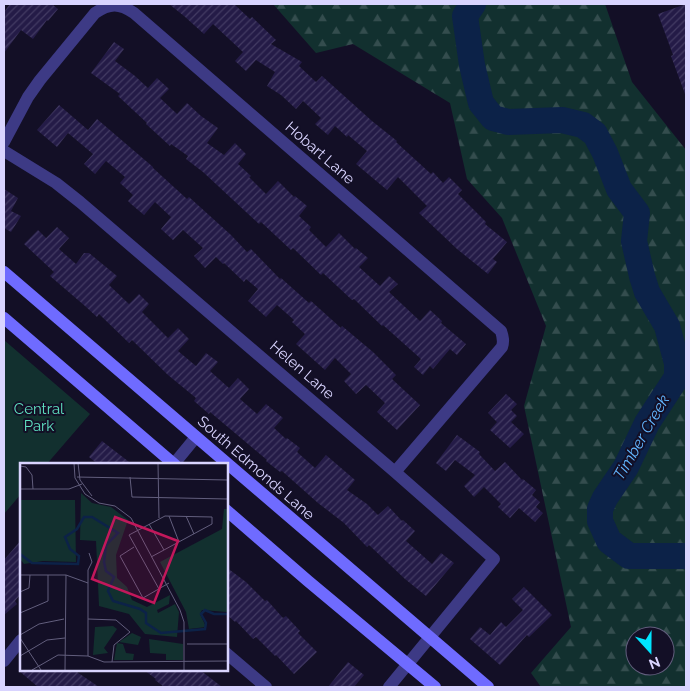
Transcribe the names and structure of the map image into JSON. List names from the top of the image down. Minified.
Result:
{"streets":{"main road":["South Edmonds Lane"],"street":["Hobart Lane","Helen Lane"]},"crossings":[["Hobart Lane","Helen Lane"],["Helen Lane","South Edmonds Lane"]],"water":["Timber Creek"],"parks":["Central Park"],"north":"bottom"}
